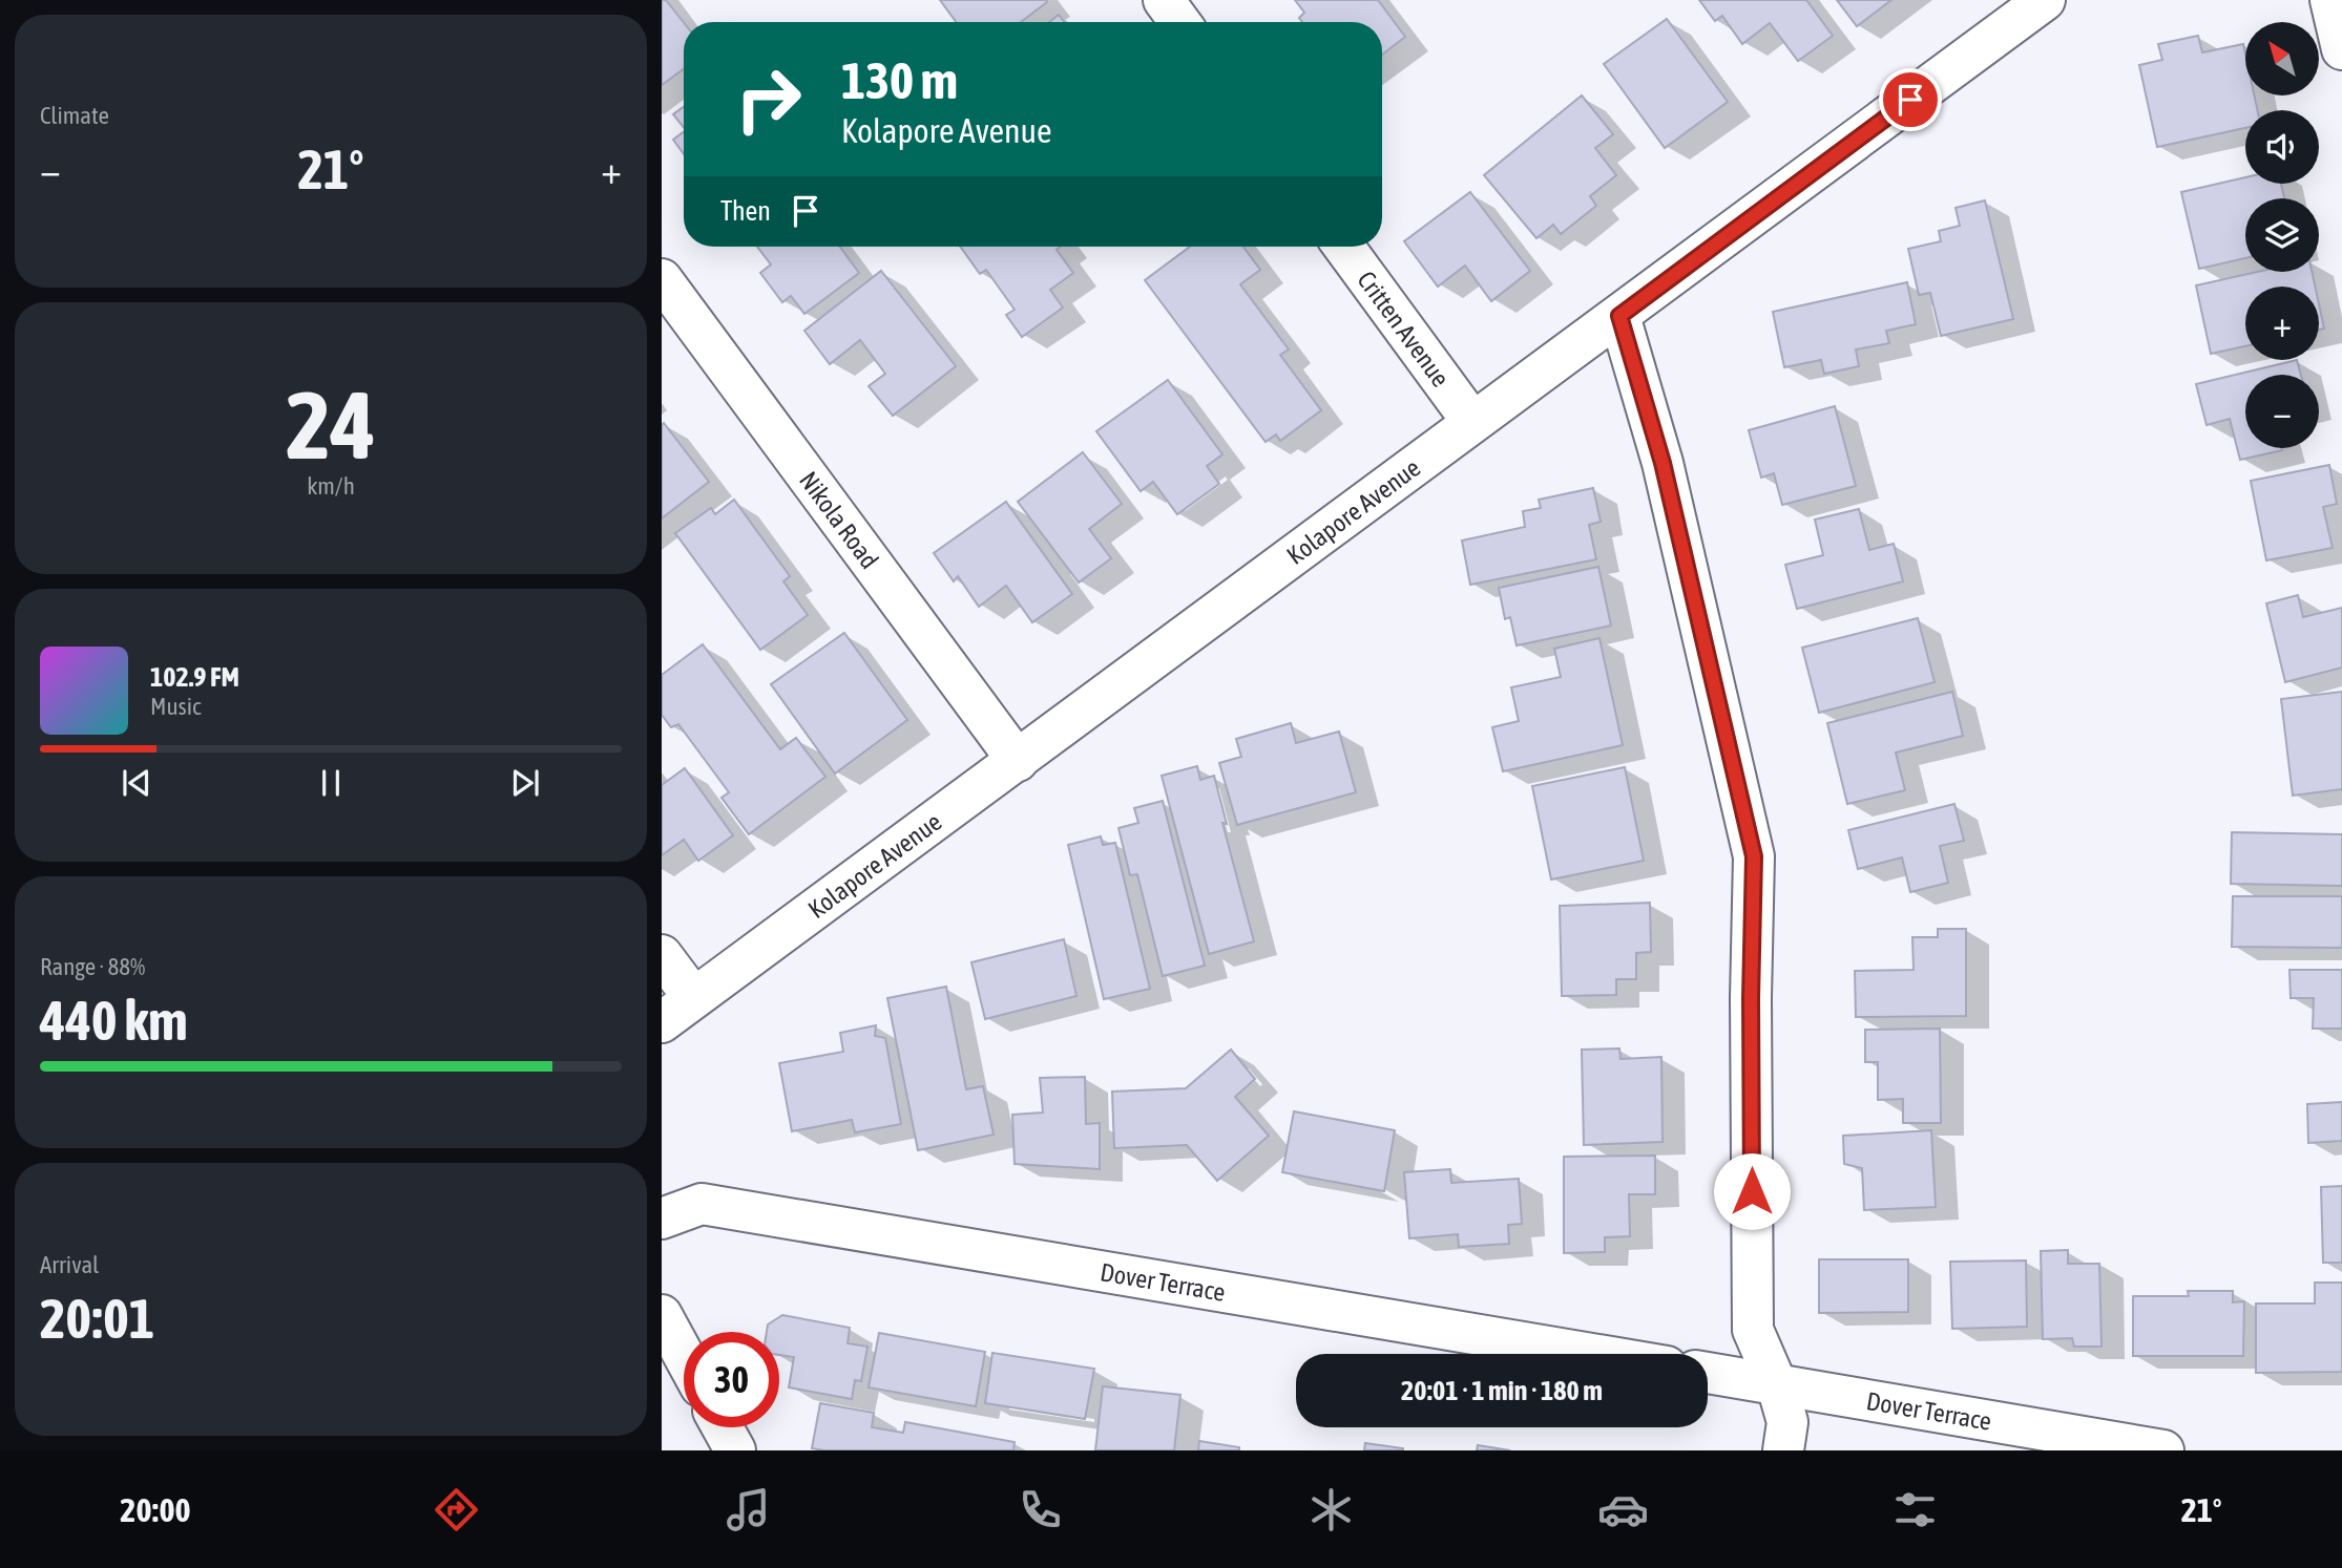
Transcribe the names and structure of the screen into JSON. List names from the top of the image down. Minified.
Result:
{"streets":{"street":["Critten Avenue","Kolapore Avenue","Nikola Road","Dover Terrace"]},"crossings":[["Critten Avenue","Kolapore Avenue"],["Kolapore Avenue","Nikola Road"]],"north":"top left","page":{"tile":["Climate",["24","km/h"],["Range · 88%","440 km"],["Arrival","20:01"]],"map_buttons":["+","−"],"turn":["130 m","Kolapore Avenue"],"heat":["−","21°","+"],"then":"Then","song":["102.9 FM","Music"],"limit":"30","trip":"20:01 · 1 min · 180 m","tabs":["20:00","21°"]}}
